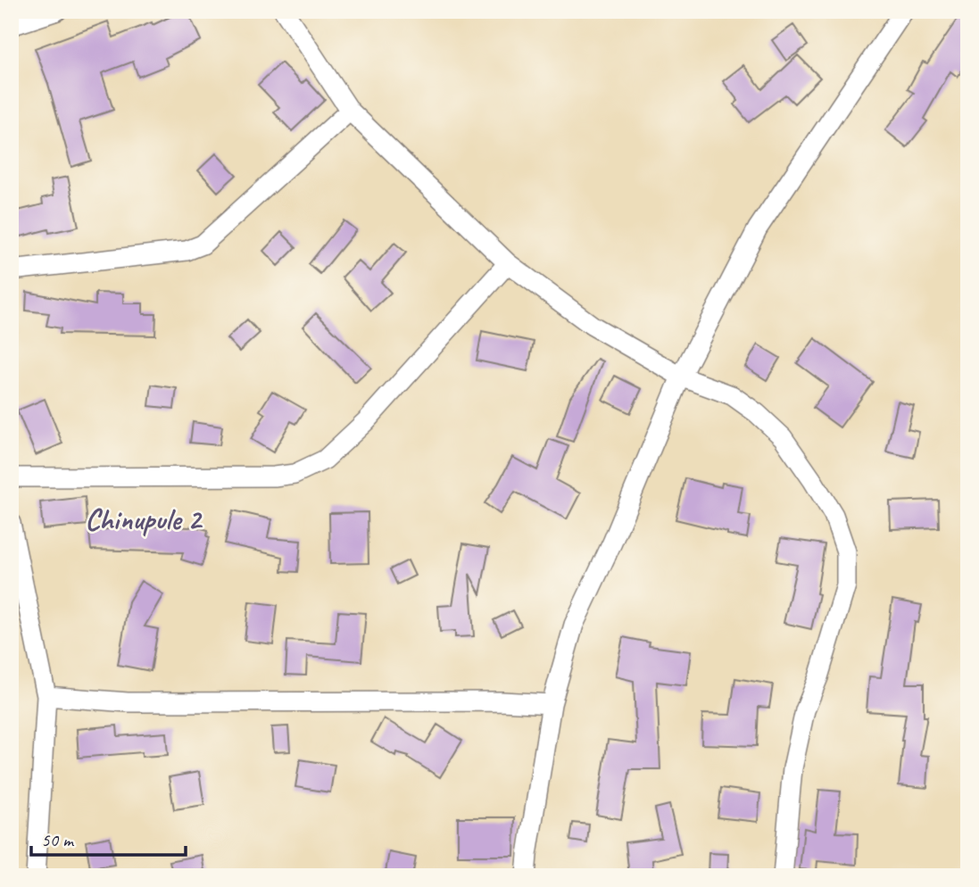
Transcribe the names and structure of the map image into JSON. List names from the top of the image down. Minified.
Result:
{"districts":["Chinupule 2"],"scale_bar":"50 m"}
